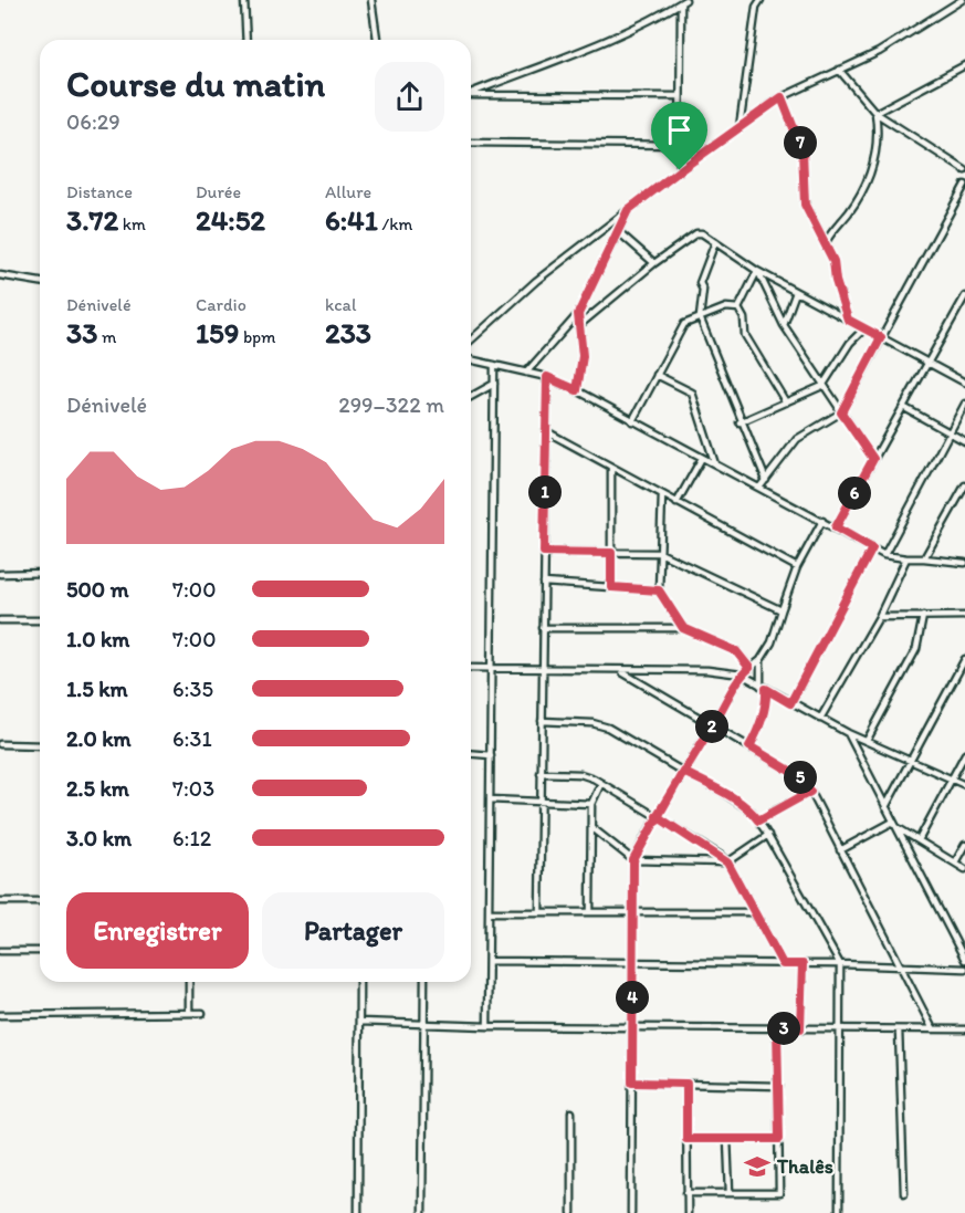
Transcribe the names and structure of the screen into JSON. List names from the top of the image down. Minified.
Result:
{"places":{"school or university":["Thalês"]},"page":{"heading":["Course du matin","06:29"],"pins":["7","1","6","2","5","4","3"],"stats":[["Distance","3.72 km"],["Durée","24:52"],["Allure","6:41 /km"],["Dénivelé","33 m"],["Cardio","159 bpm"],["kcal","233"]],"chart":["Dénivelé","299–322 m"],"list":[{"name":"500 m","note":"7:00"},{"name":"1.0 km","note":"7:00"},{"name":"1.5 km","note":"6:35"},{"name":"2.0 km","note":"6:31"},{"name":"2.5 km","note":"7:03"},{"name":"3.0 km","note":"6:12"}],"buttons":["Enregistrer","Partager"]}}
